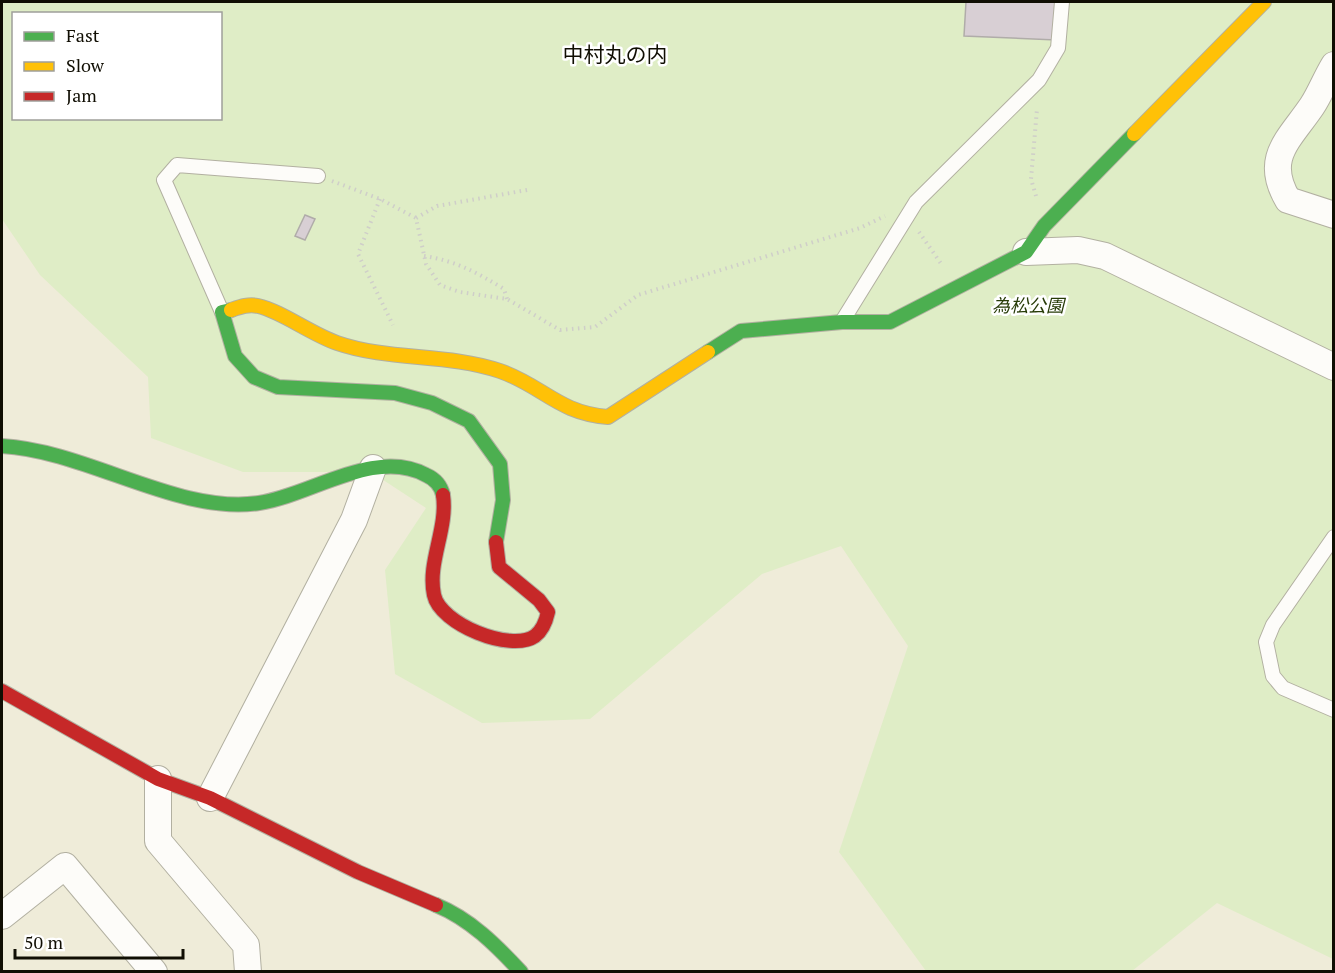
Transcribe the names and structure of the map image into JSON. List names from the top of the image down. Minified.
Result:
{"districts":["中村丸の内"],"parks":["為松公園"],"legend":["Fast","Slow","Jam"],"scale_bar":"50 m"}
